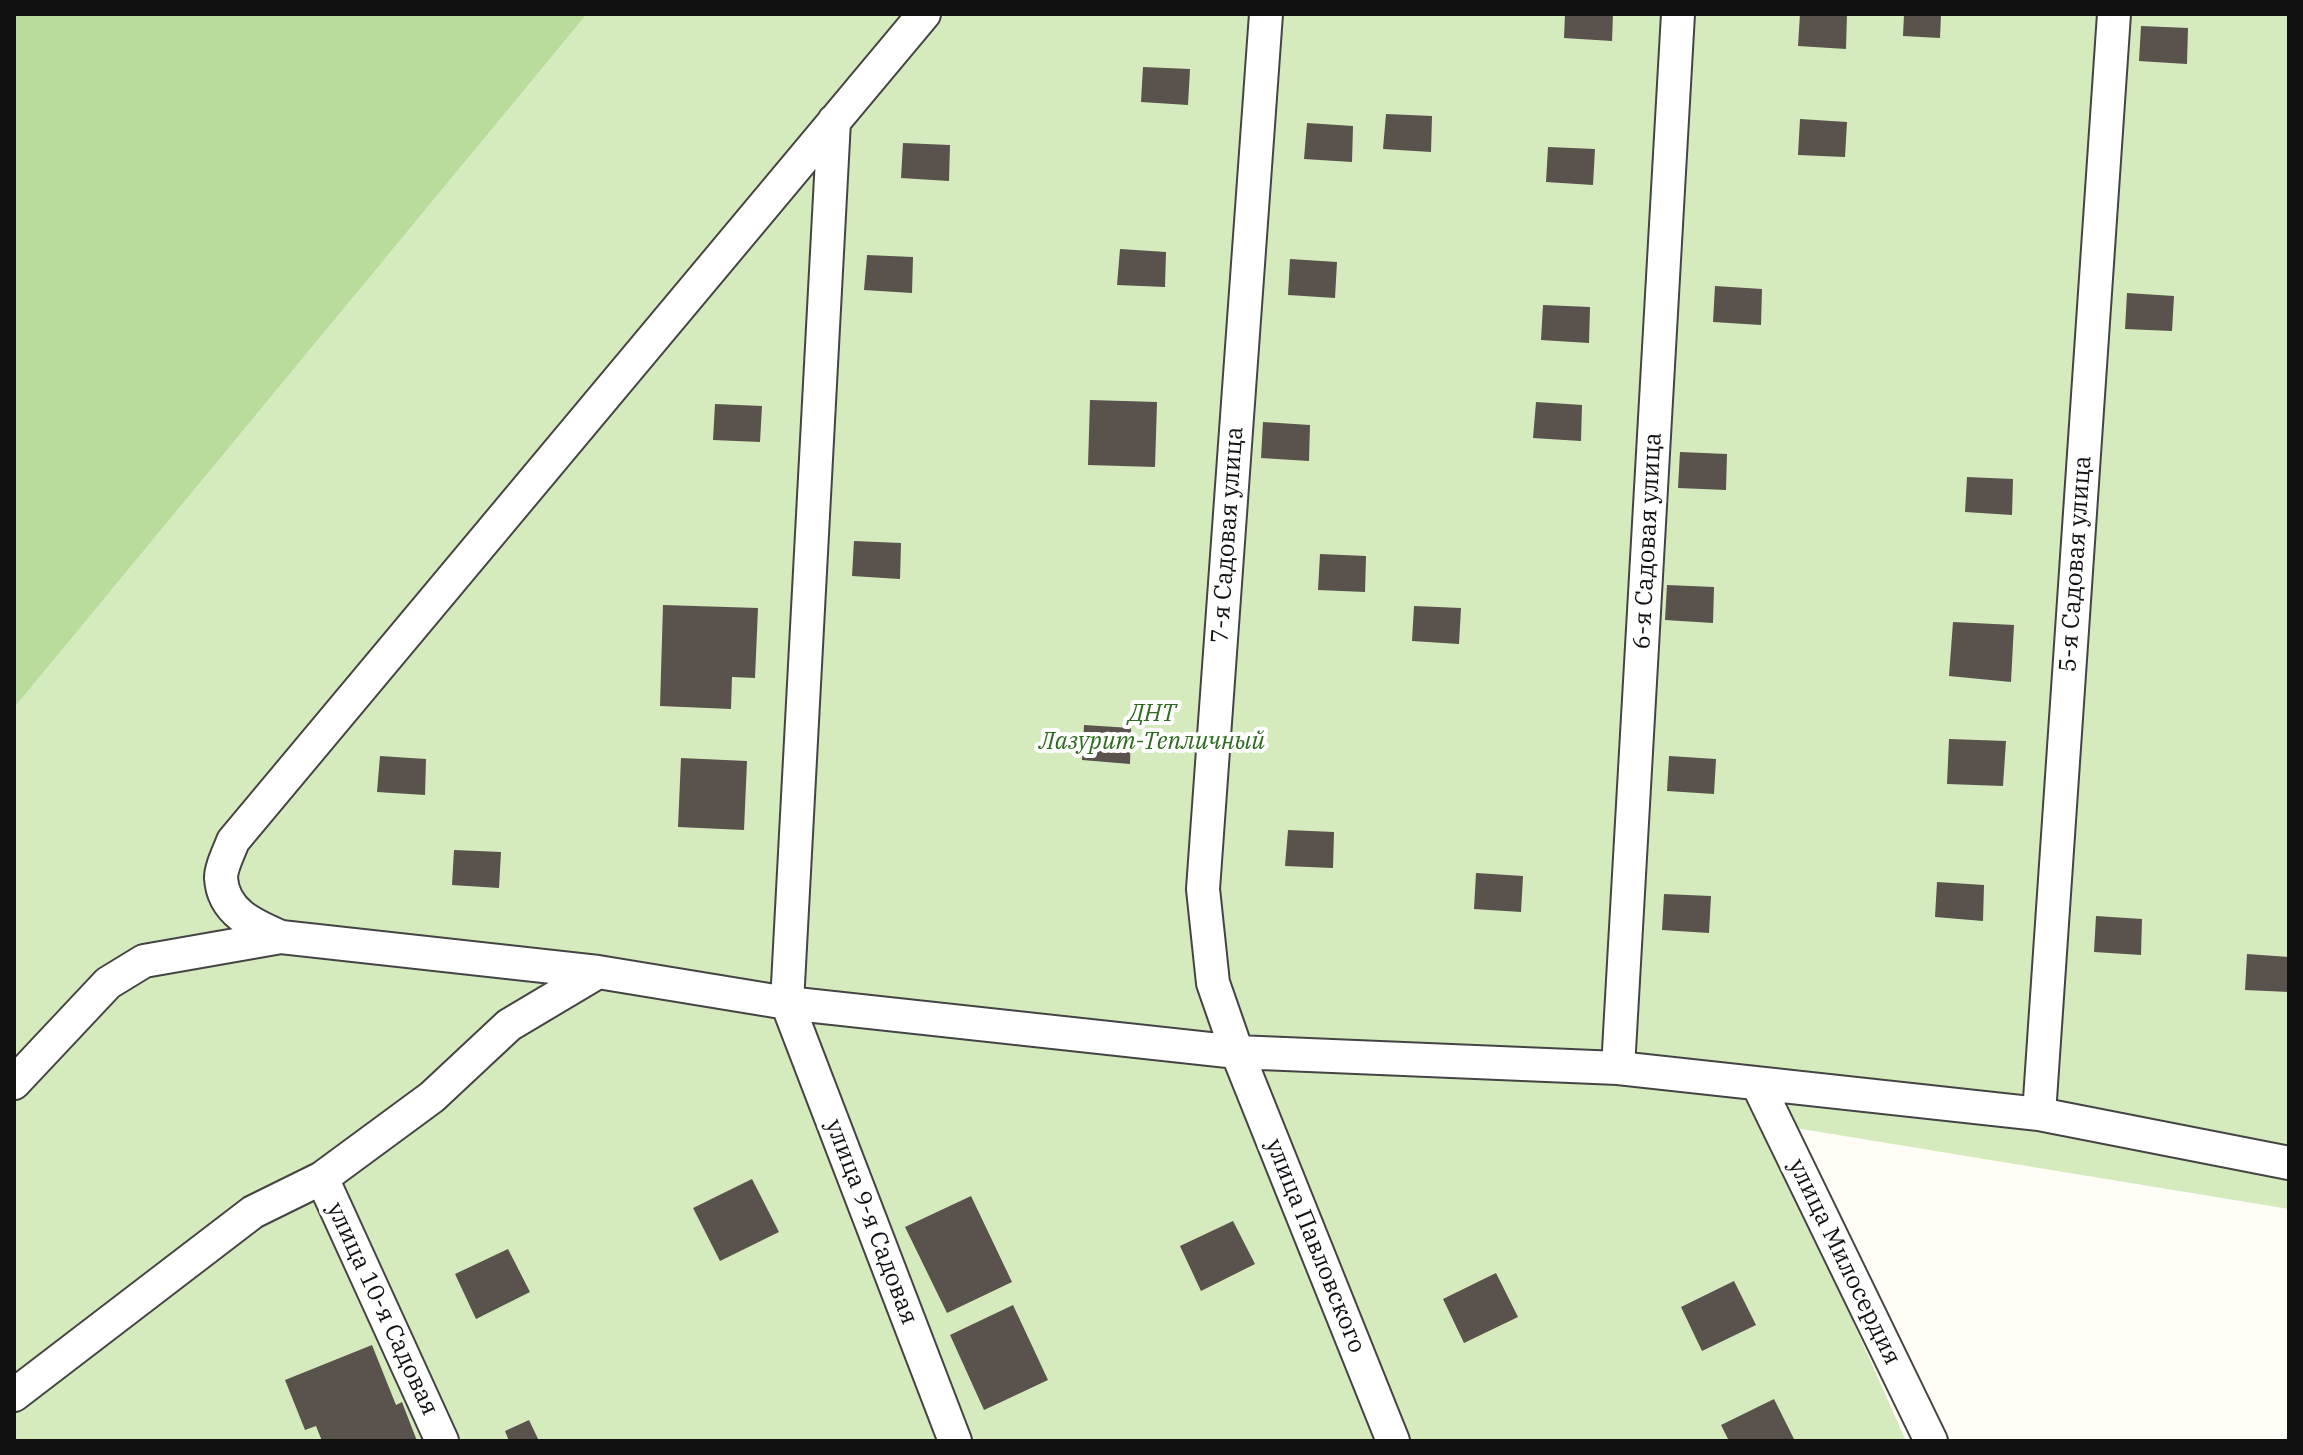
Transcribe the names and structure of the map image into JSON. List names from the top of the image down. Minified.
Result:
{"streets":{"street":["7-я Садовая улица","6-я Садовая улица","5-я Садовая улица","улица 9-я Садовая","улица Павловского","улица Милосердия","улица 10-я Садовая"]},"crossings":[["7-я Садовая улица","улица Павловского"]],"parks":["ДНТ Лазурит-Тепличный"]}
